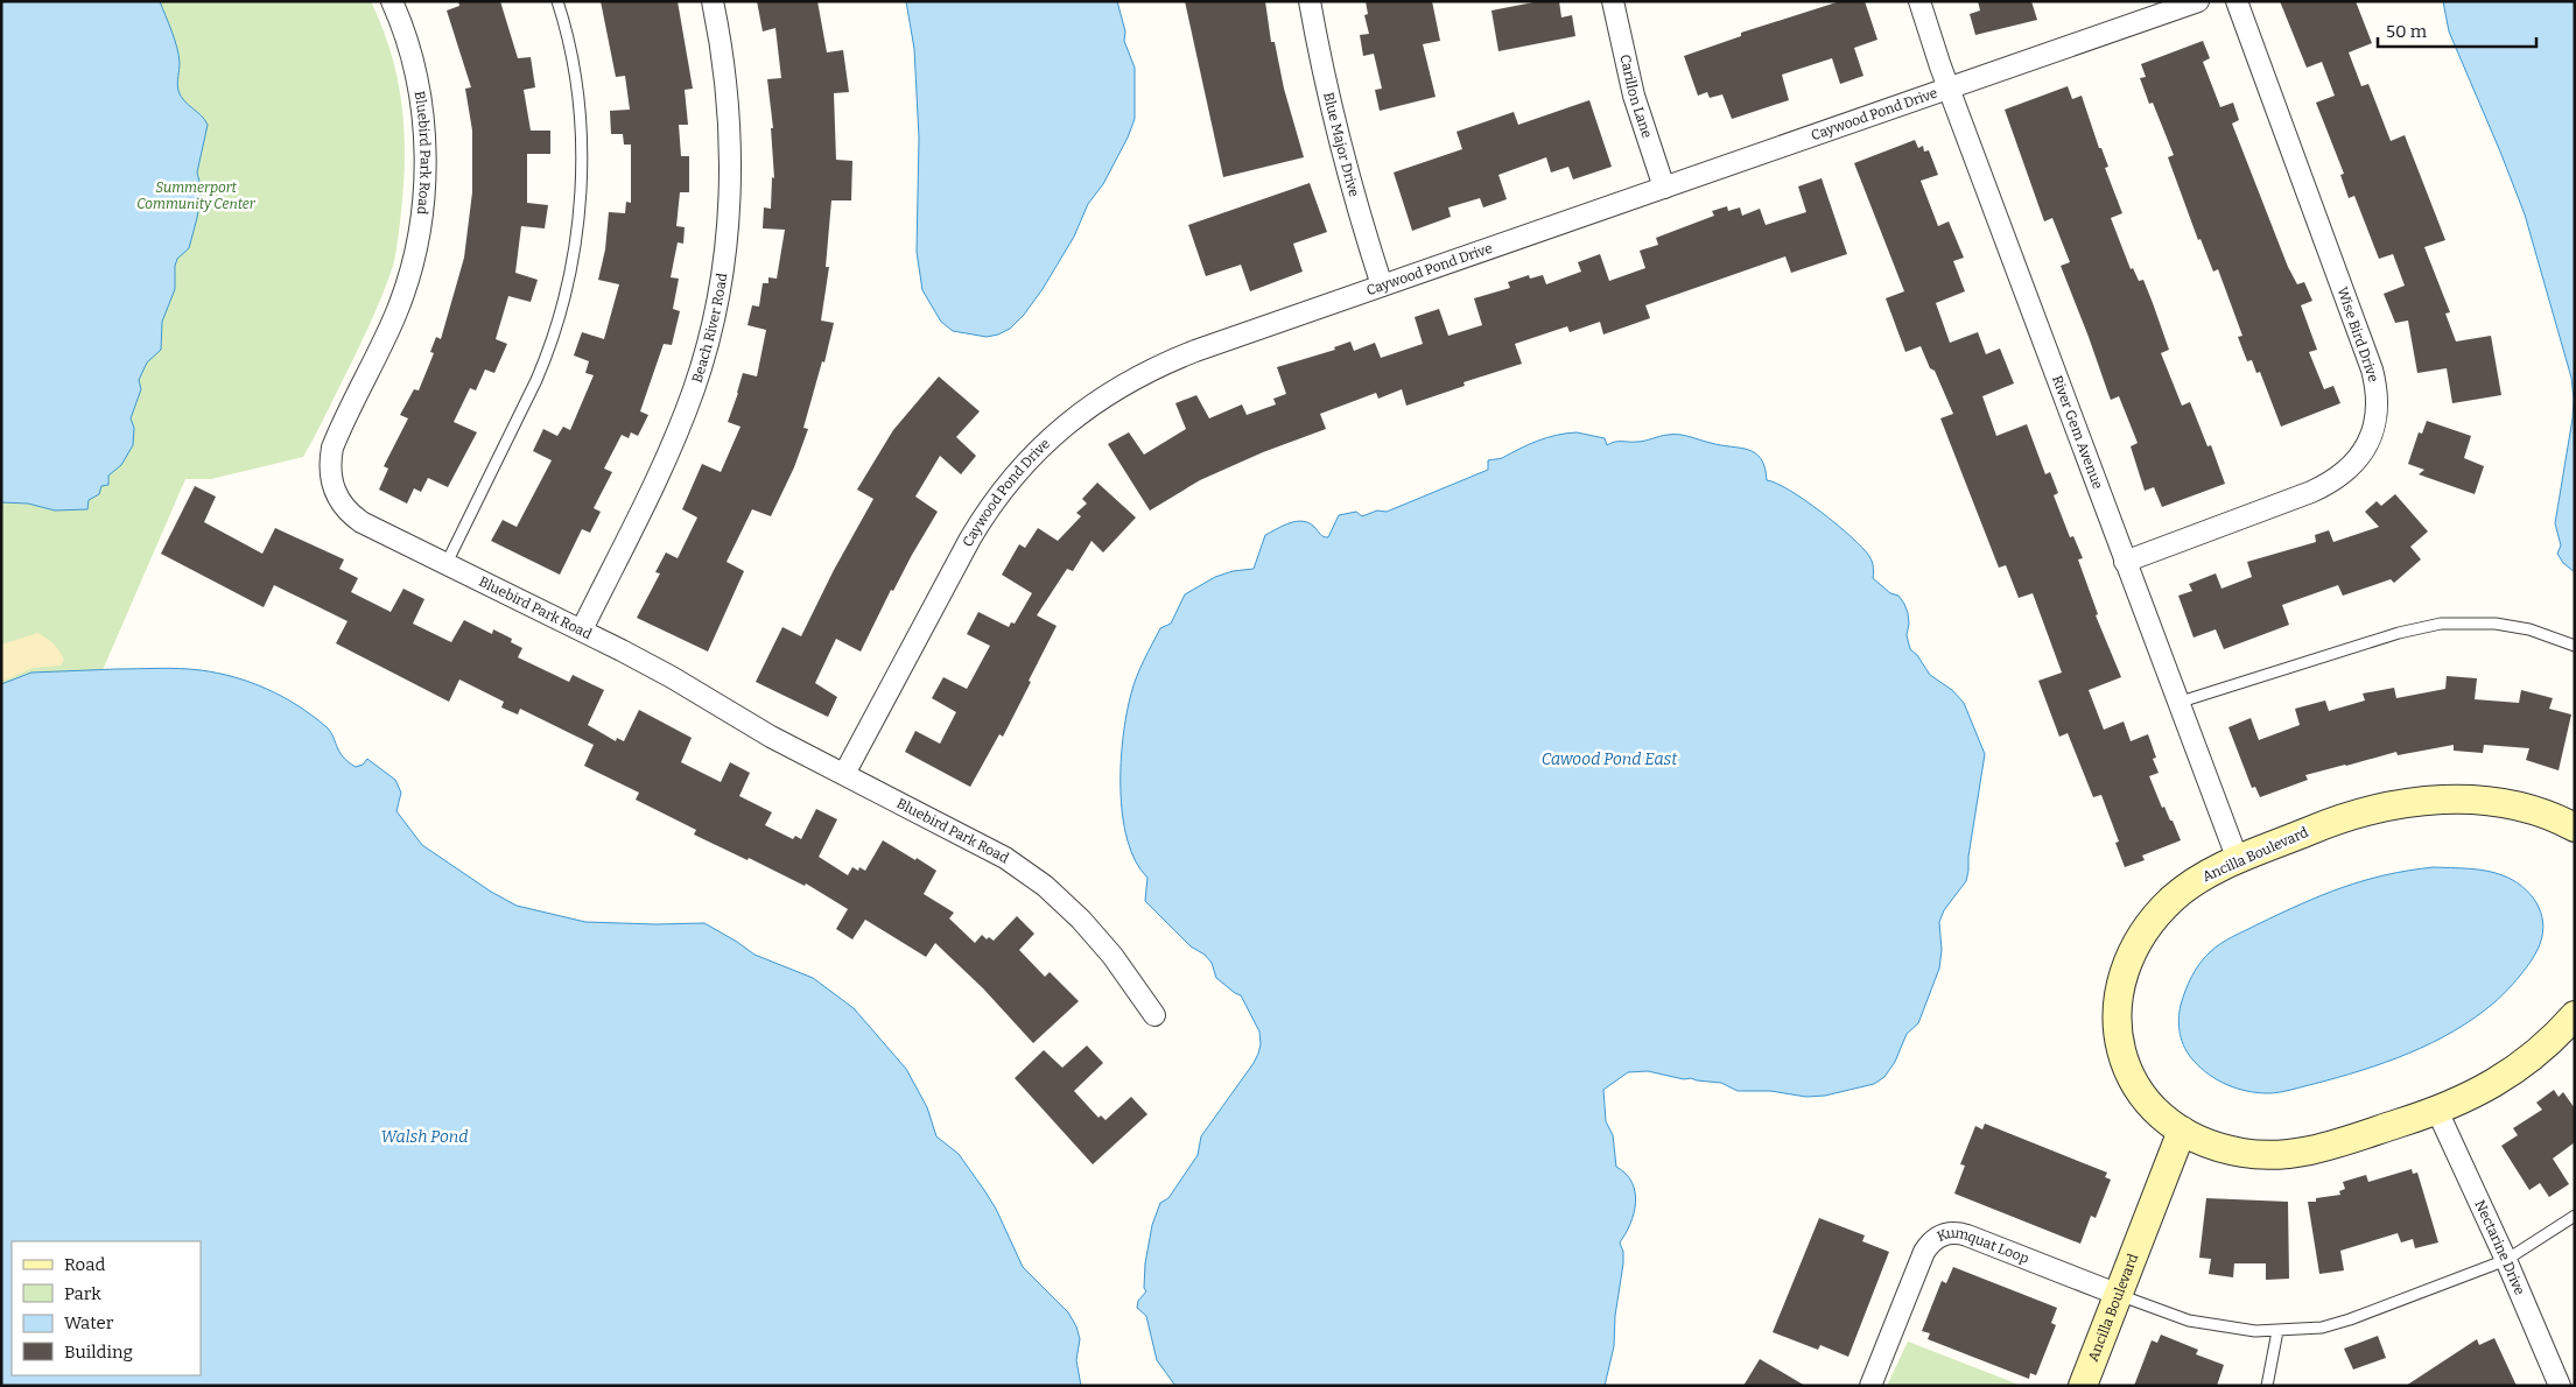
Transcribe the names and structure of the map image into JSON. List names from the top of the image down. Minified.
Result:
{"streets":{"street":["Carillon Lane","Caywood Pond Drive","Blue Major Drive","Bluebird Park Road","Beach River Road","Wise Bird Drive","River Gem Avenue","Ancilla Boulevard","Nectarine Drive","Kumquat Loop"]},"crossings":[["Carillon Lane","Caywood Pond Drive"],["Caywood Pond Drive","Blue Major Drive"],["Caywood Pond Drive","Bluebird Park Road"],["Caywood Pond Drive","River Gem Avenue"],["Bluebird Park Road","Beach River Road"],["Wise Bird Drive","River Gem Avenue"],["River Gem Avenue","Ancilla Boulevard"],["Ancilla Boulevard","Nectarine Drive"],["Ancilla Boulevard","Kumquat Loop"]],"water":["Cawood Pond East","Walsh Pond"],"parks":["Summerport Community Center"],"legend":["Road","Park","Water","Building"],"scale_bar":"50 m"}
